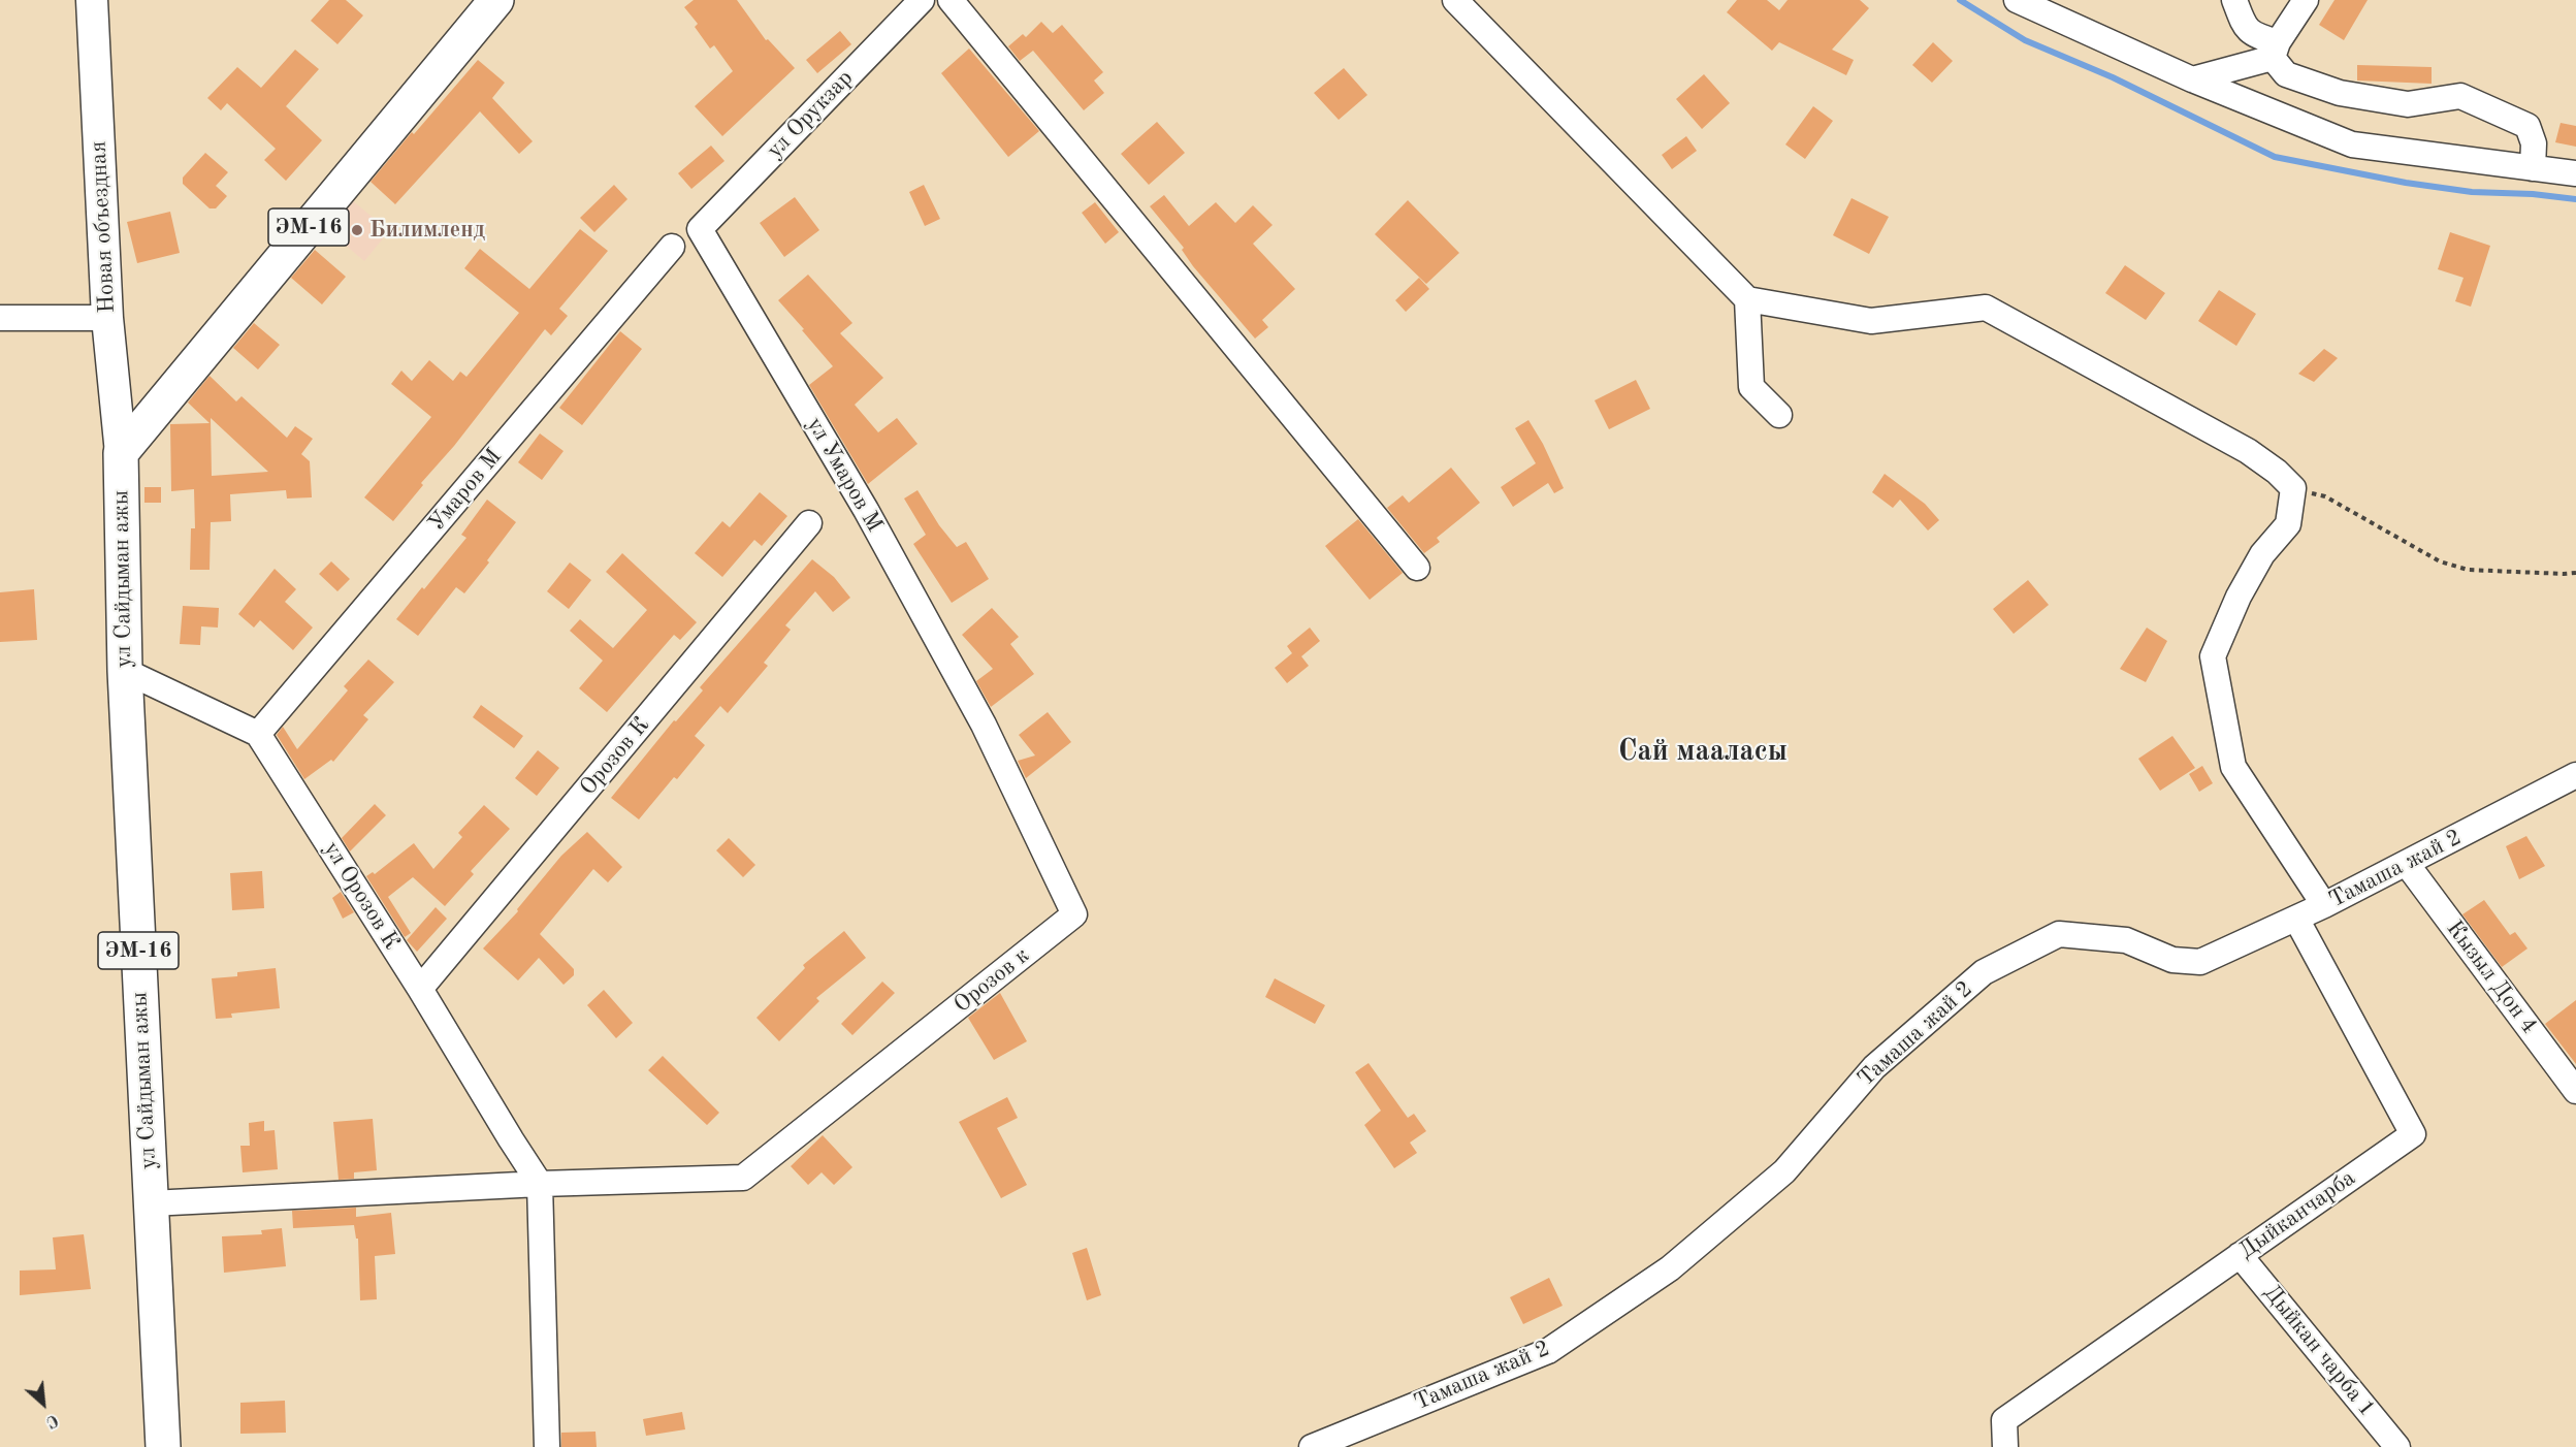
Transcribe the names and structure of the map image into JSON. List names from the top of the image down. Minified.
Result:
{"streets":{"highway":["ЭМ-16","ул Сайдыман ажы"],"main road":["Новая объездная"],"street":["ул Орукзар","ул Умаров М","Умаров М","Орозов К","Тамаша жай 2","ул Орозов К","Кызыл Дон 4","Орозов к","Дыйканчарба","Дыйкан чарба 1"]},"crossings":[["ул Орукзар","ул Умаров М"],["Новая объездная","ЭМ-16"],["Новая объездная","ул Сайдыман ажы"],["ЭМ-16","ул Сайдыман ажы"],["ул Умаров М","Орозов к"],["Умаров М","ул Орозов К"],["Орозов К","ул Орозов К"],["Тамаша жай 2","Кызыл Дон 4"],["Тамаша жай 2","Дыйканчарба"],["ул Орозов К","Орозов к"],["Дыйканчарба","Дыйкан чарба 1"]],"districts":["Сай мааласы"],"places":["Билимленд"],"north":"bottom right"}
